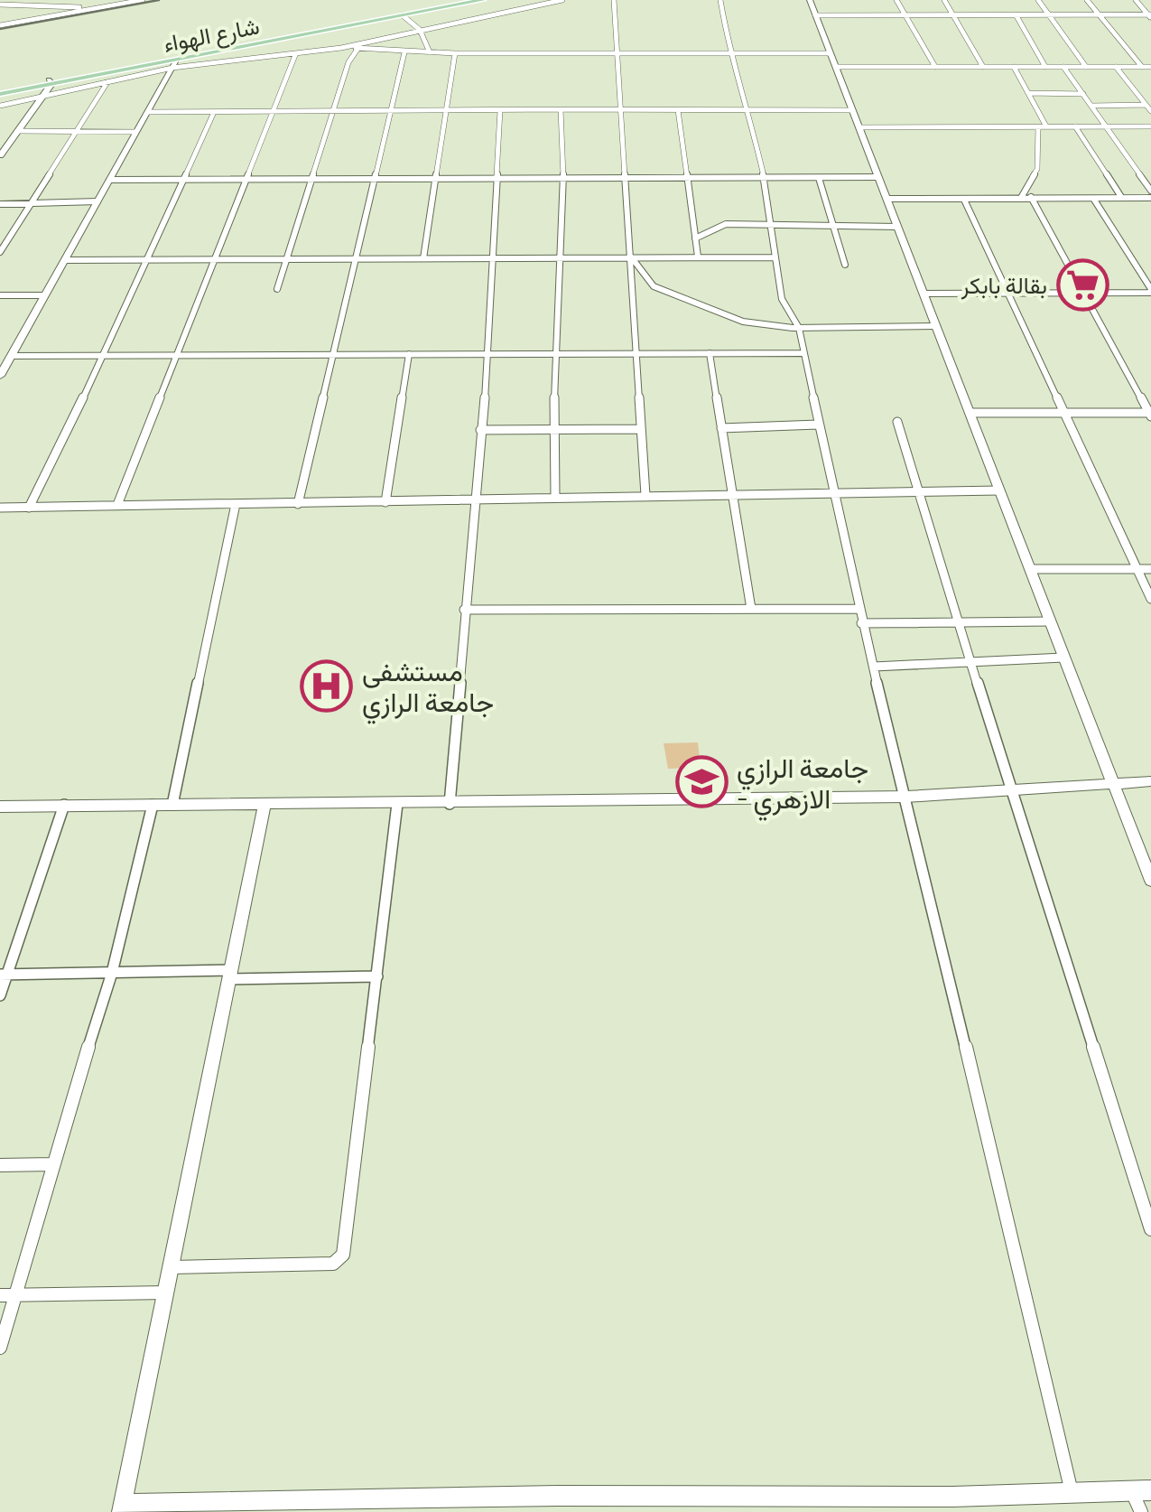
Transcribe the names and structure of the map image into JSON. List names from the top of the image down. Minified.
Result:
{"streets":{"main road":["شارع الهواء"]},"places":{"supermarket":["بقالة بابكر"],"hospital":["مستشفى جامعة الرازي"],"school or university":["جامعة الرازي - الازهري"]}}
